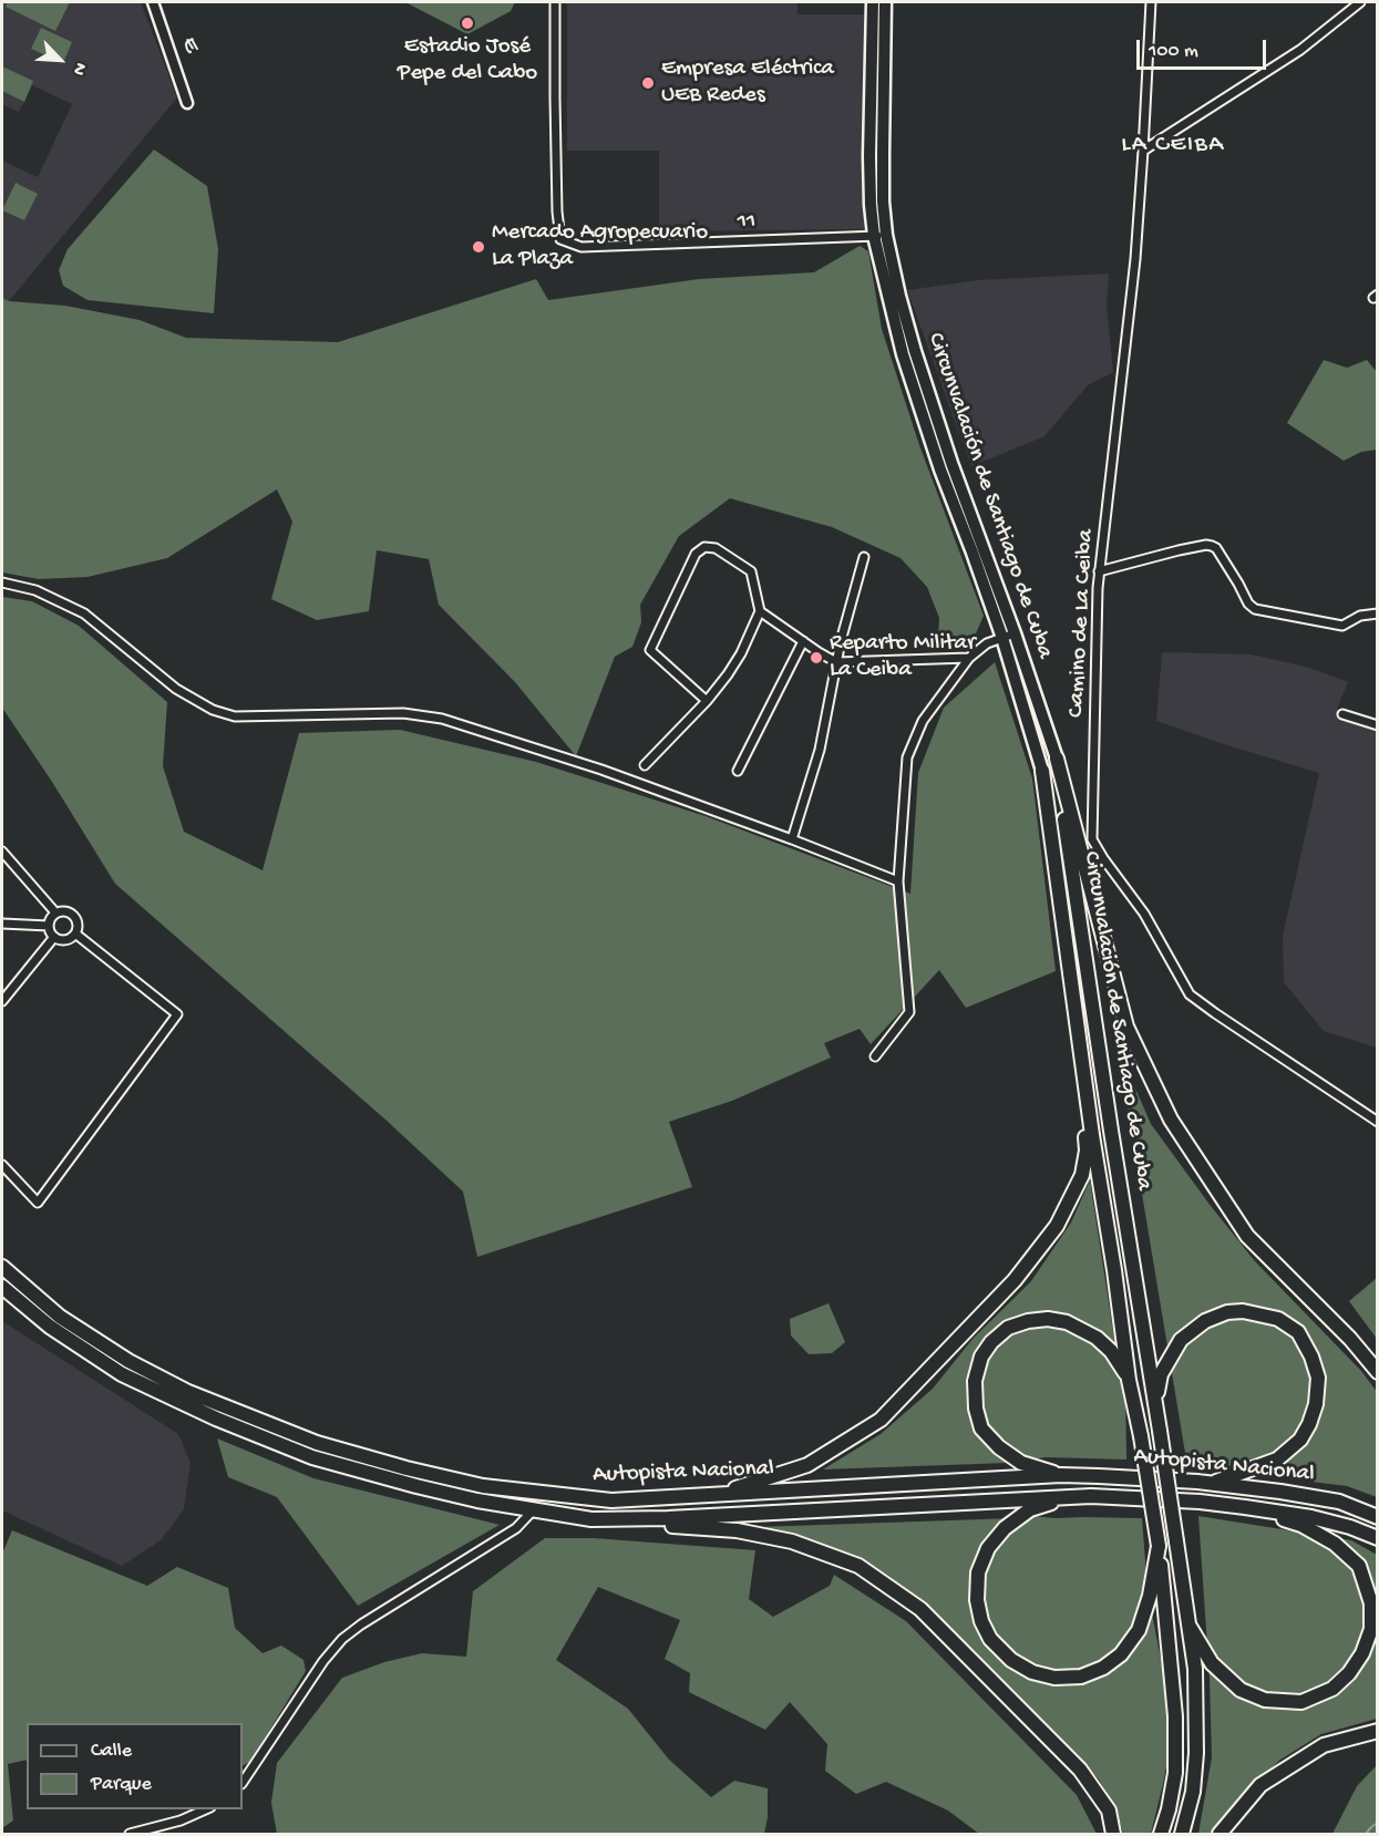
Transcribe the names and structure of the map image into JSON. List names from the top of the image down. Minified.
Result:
{"streets":{"highway":["Circunvalación de Santiago de Cuba","Autopista Nacional"],"street":["E","11","Camino de La Ceiba"]},"crossings":[["11","Circunvalación de Santiago de Cuba"]],"districts":["LA CEIBA"],"places":["Estadio José Pepe del Cabo","Empresa Eléctrica UEB Redes","Mercado Agropecuario La Plaza","Reparto Militar La Ceiba"],"legend":["Calle","Parque"],"scale_bar":"100 m","north":"bottom right"}
